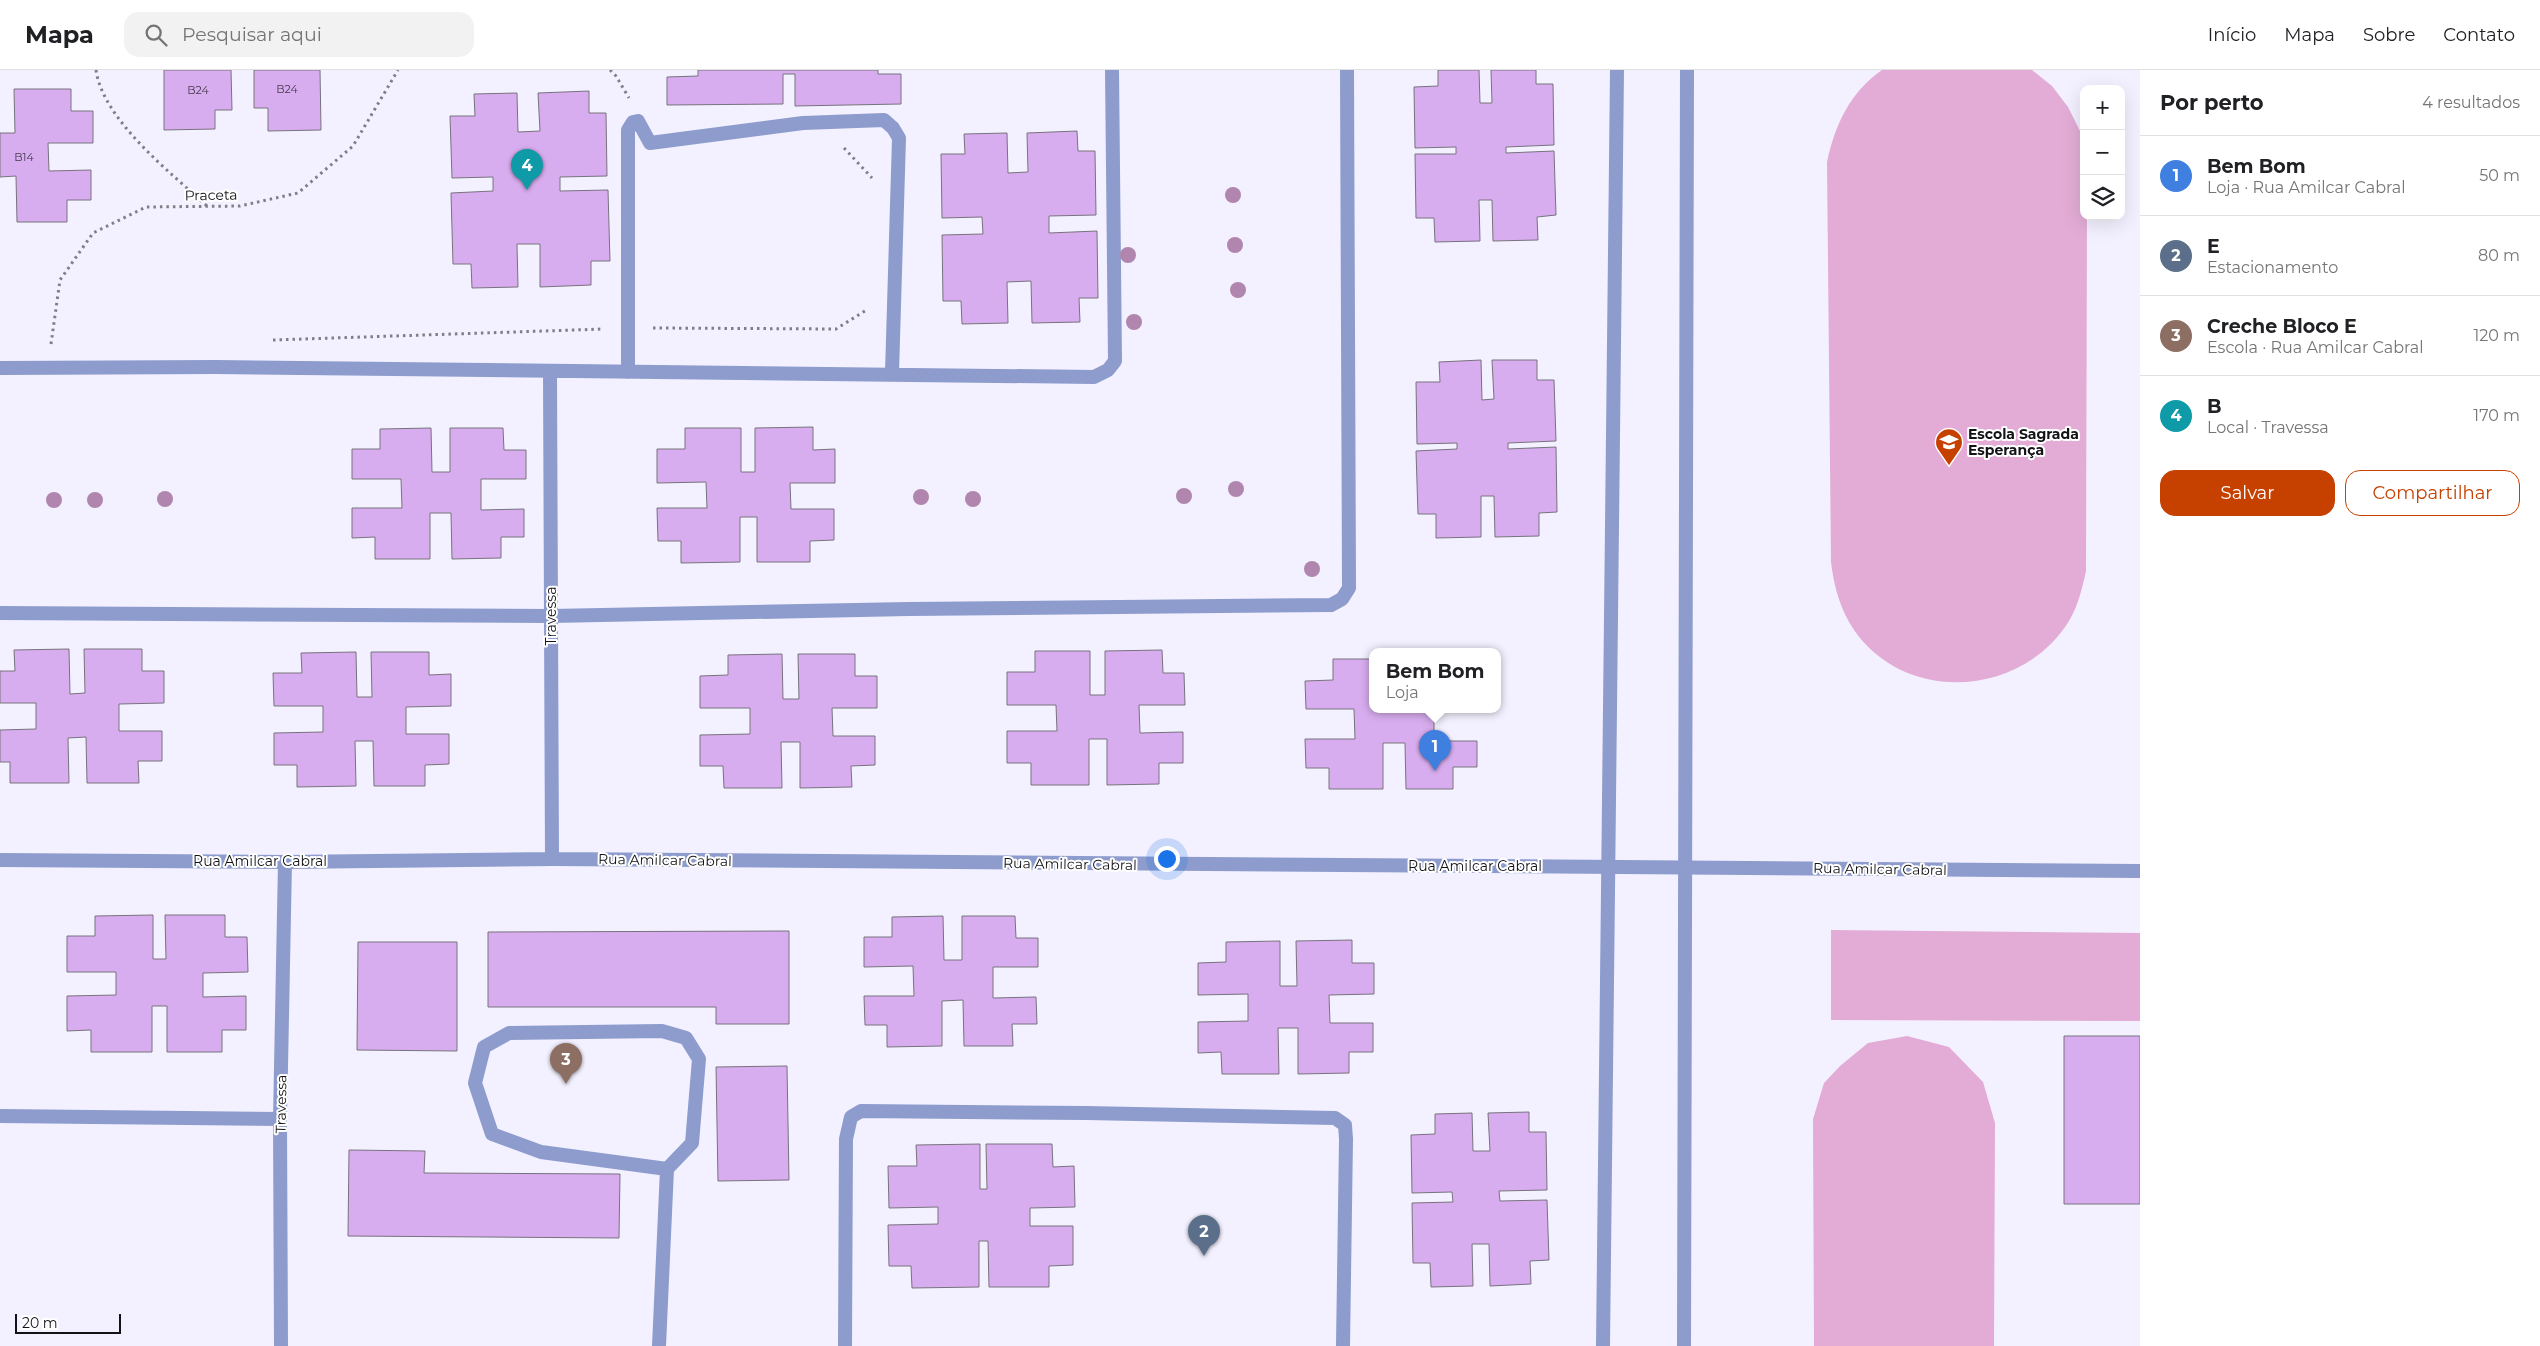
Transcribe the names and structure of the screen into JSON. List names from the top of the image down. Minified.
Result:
{"streets":{"street":["Travessa","Rua Amilcar Cabral"],"path":["Praceta"]},"crossings":[["Travessa","Rua Amilcar Cabral"]],"places":{"school or university":["Escola Sagrada Esperança"]},"house_numbers":["B24","B24","B14"],"scale_bar":"20 m","page":{"header":"Mapa","search":"Pesquisar aqui","nav":["Início","Mapa","Sobre","Contato"],"heading":["Por perto","4 resultados"],"map_buttons":["+","−"],"list":[{"mark":"1","name":"Bem Bom","note":"Loja · Rua Amilcar Cabral","value":"50 m"},{"mark":"2","name":"E","note":"Estacionamento","value":"80 m"},{"mark":"3","name":"Creche Bloco E","note":"Escola · Rua Amilcar Cabral","value":"120 m"},{"mark":"4","name":"B","note":"Local · Travessa","value":"170 m"}],"pins":["4","1","3","2"],"buttons":["Salvar","Compartilhar"],"popup":["Bem Bom","Loja"],"scale":"20 m"}}
